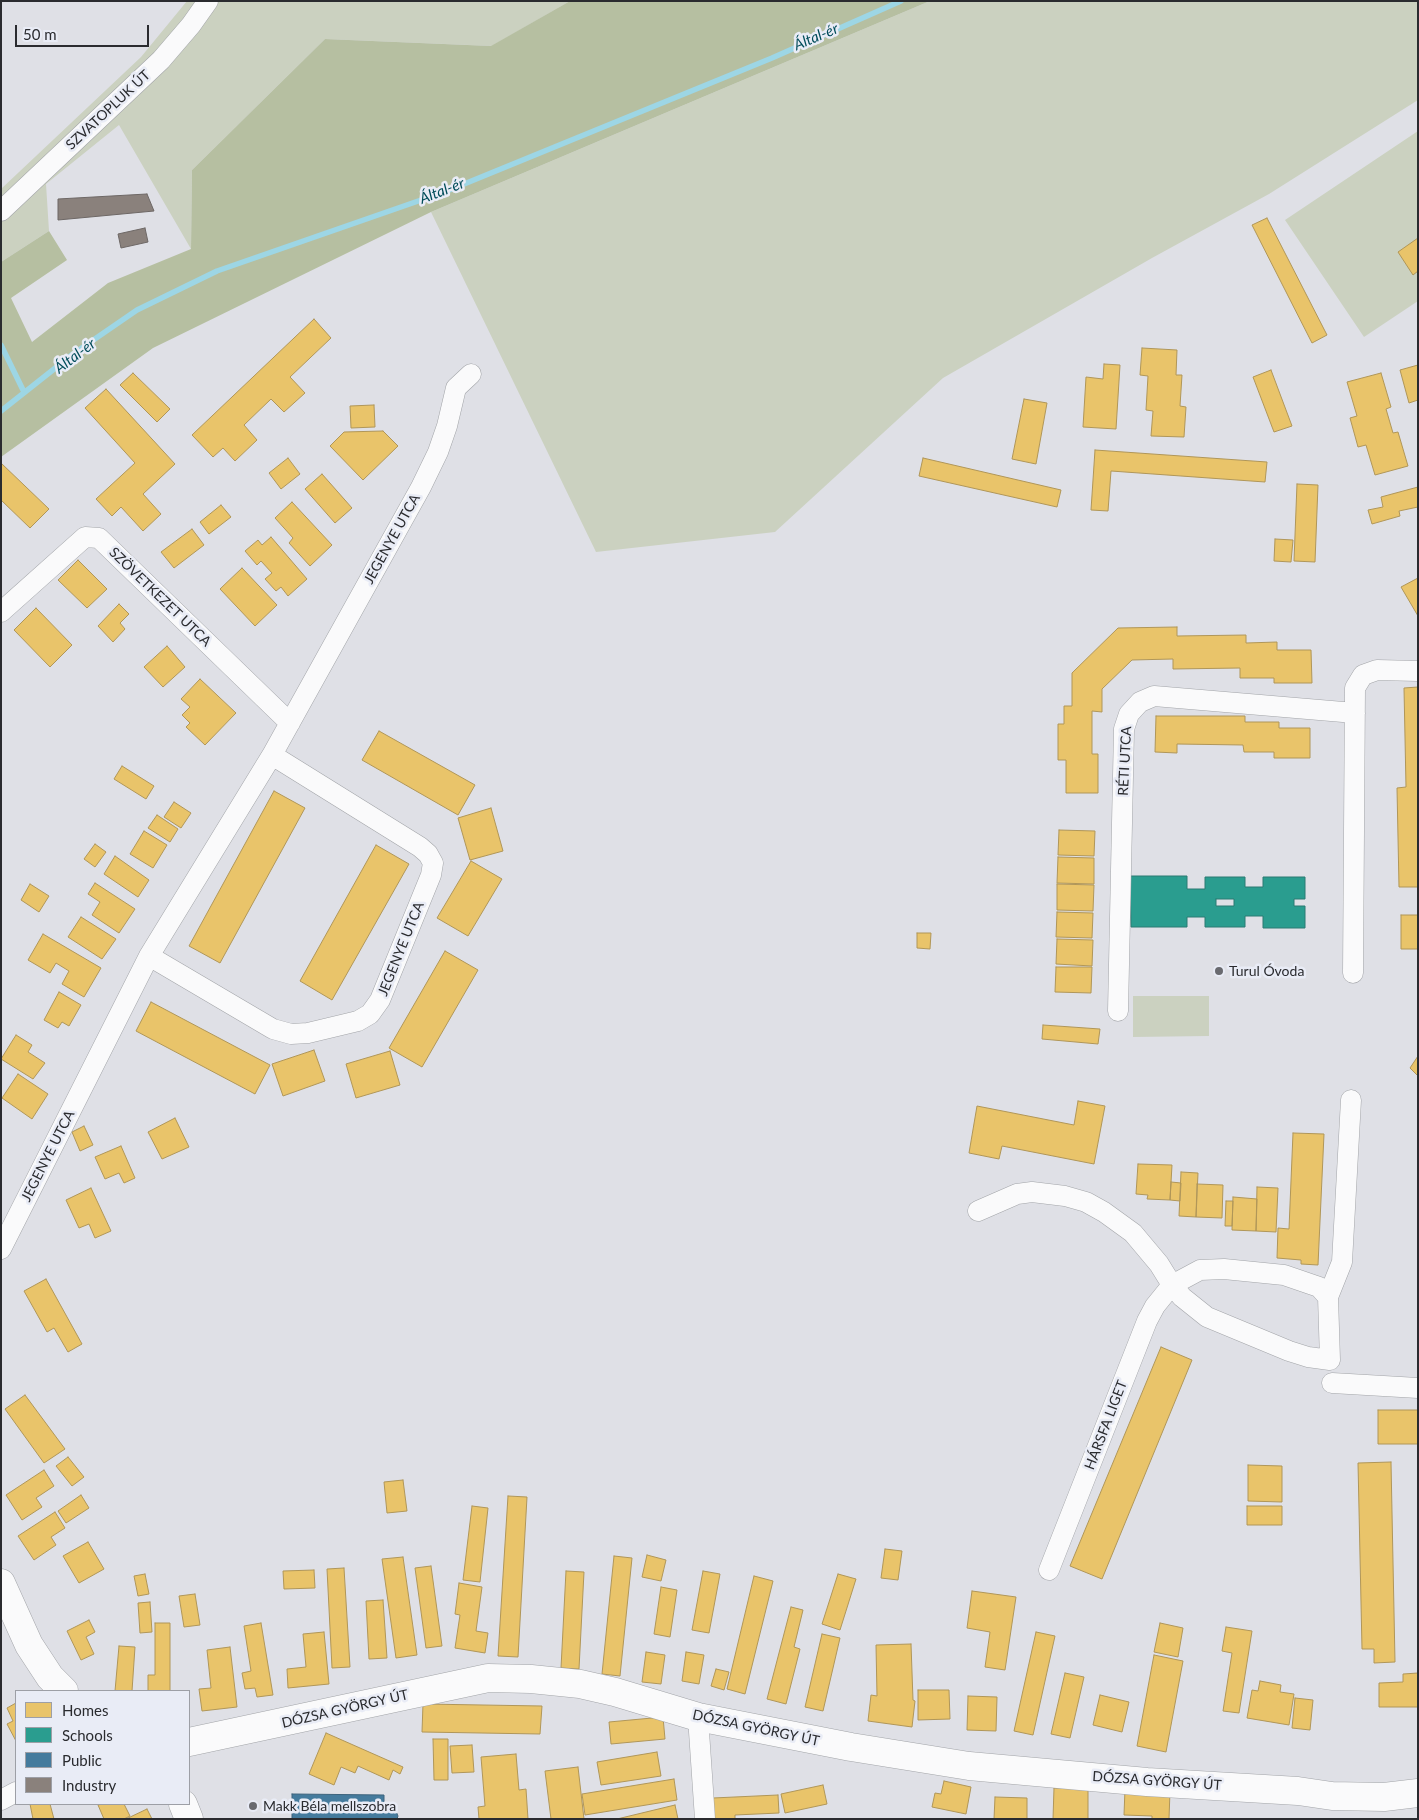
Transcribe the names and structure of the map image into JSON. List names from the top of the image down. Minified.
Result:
{"streets":{"street":["SZVATOPLUK ÚT","JEGENYE UTCA","SZÖVETKEZET UTCA","RÉTI UTCA","HÁRSFA LIGET","DÓZSA GYÖRGY ÚT"]},"crossings":[["JEGENYE UTCA","SZÖVETKEZET UTCA"]],"water":["Által-ér"],"places":["Turul Óvoda","Makk Béla mellszobra"],"legend":["Homes","Schools","Public","Industry"],"scale_bar":"50 m"}
